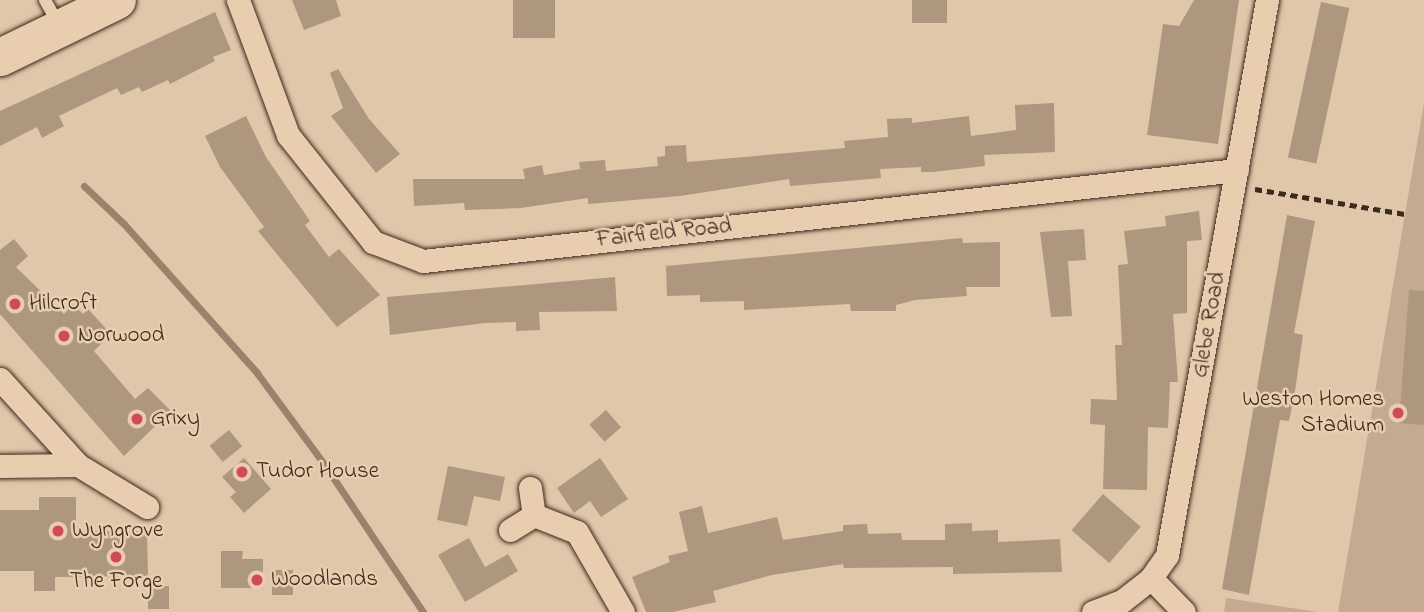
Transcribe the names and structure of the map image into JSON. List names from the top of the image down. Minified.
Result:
{"streets":{"street":["Fairfield Road","Glebe Road"]},"crossings":[["Fairfield Road","Glebe Road"]],"places":["Hilcroft","Norwood","Weston Homes Stadium","Grixy","Tudor House","Wyngrove","The Forge","Woodlands"]}
